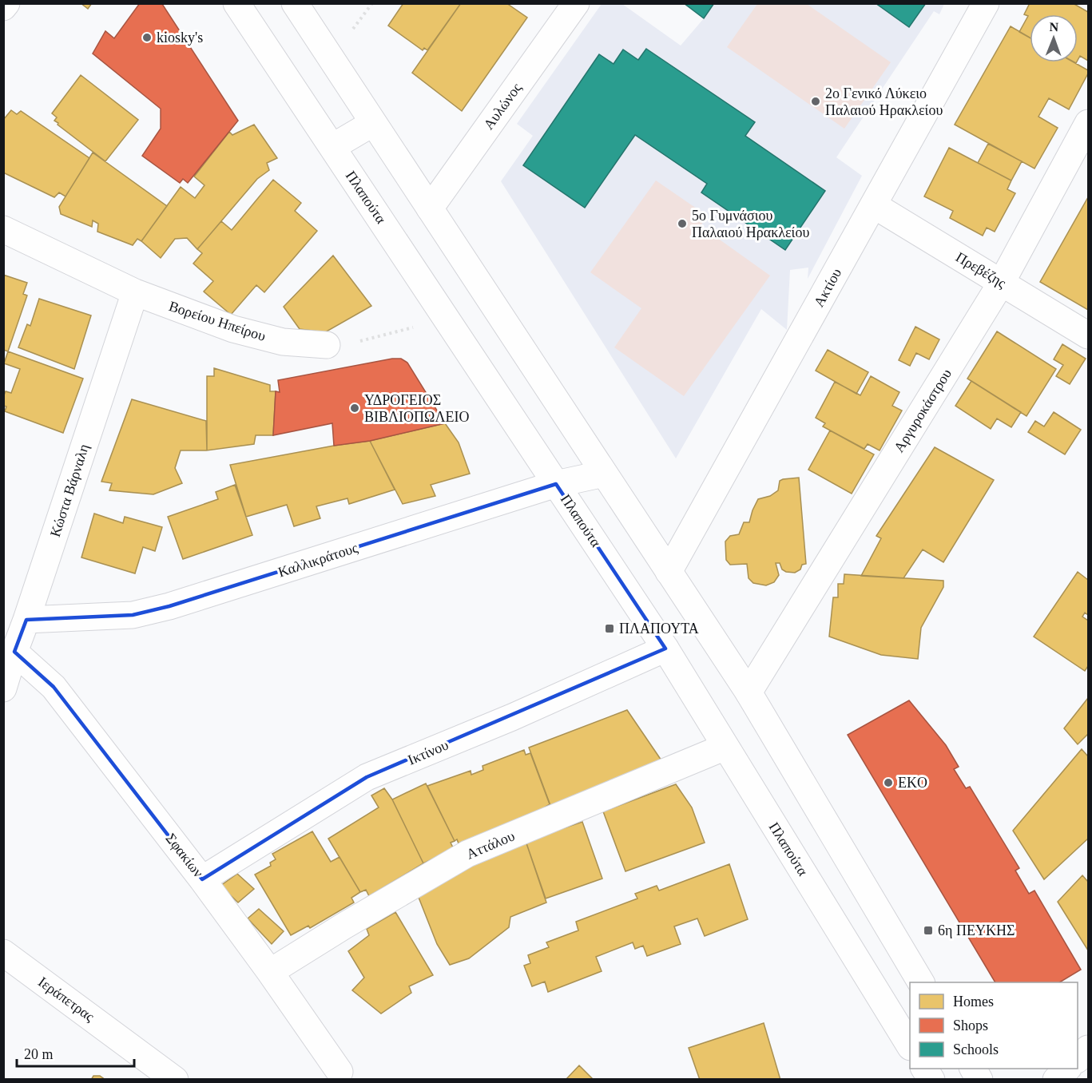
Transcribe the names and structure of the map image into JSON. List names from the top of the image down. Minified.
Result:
{"streets":{"street":["Αυλώνος","Πλαπούτα","Πρεβέζης","Ακτίου","Βορείου Ηπείρου","Αργυροκάστρου","Κώστα Βάρναλη","Καλλικράτους","Ικτίνου","Αττάλου","Σφακίων","Ιεράπετρας"]},"crossings":[["Πλαπούτα","Καλλικράτους"],["Πλαπούτα","Ικτίνου"],["Πλαπούτα","Αττάλου"],["Πρεβέζης","Ακτίου"],["Πρεβέζης","Αργυροκάστρου"],["Βορείου Ηπείρου","Κώστα Βάρναλη"],["Κώστα Βάρναλη","Καλλικράτους"],["Κώστα Βάρναλη","Σφακίων"],["Ικτίνου","Σφακίων"],["Αττάλου","Σφακίων"]],"places":{"other":["kiosky's","2ο Γενικό Λύκειο Παλαιού Ηρακλείου","5ο Γυμνάσιου Παλαιού Ηρακλείου","ΥΔΡΟΓΕΙΟΣ ΒΙΒΛΙΟΠΩΛΕΙΟ","EKO"],"transit":["ΠΛΑΠΟΥΤΑ","6η ΠΕΥΚΗΣ"]},"legend":["Homes","Shops","Schools"],"scale_bar":"20 m","north":"top"}
